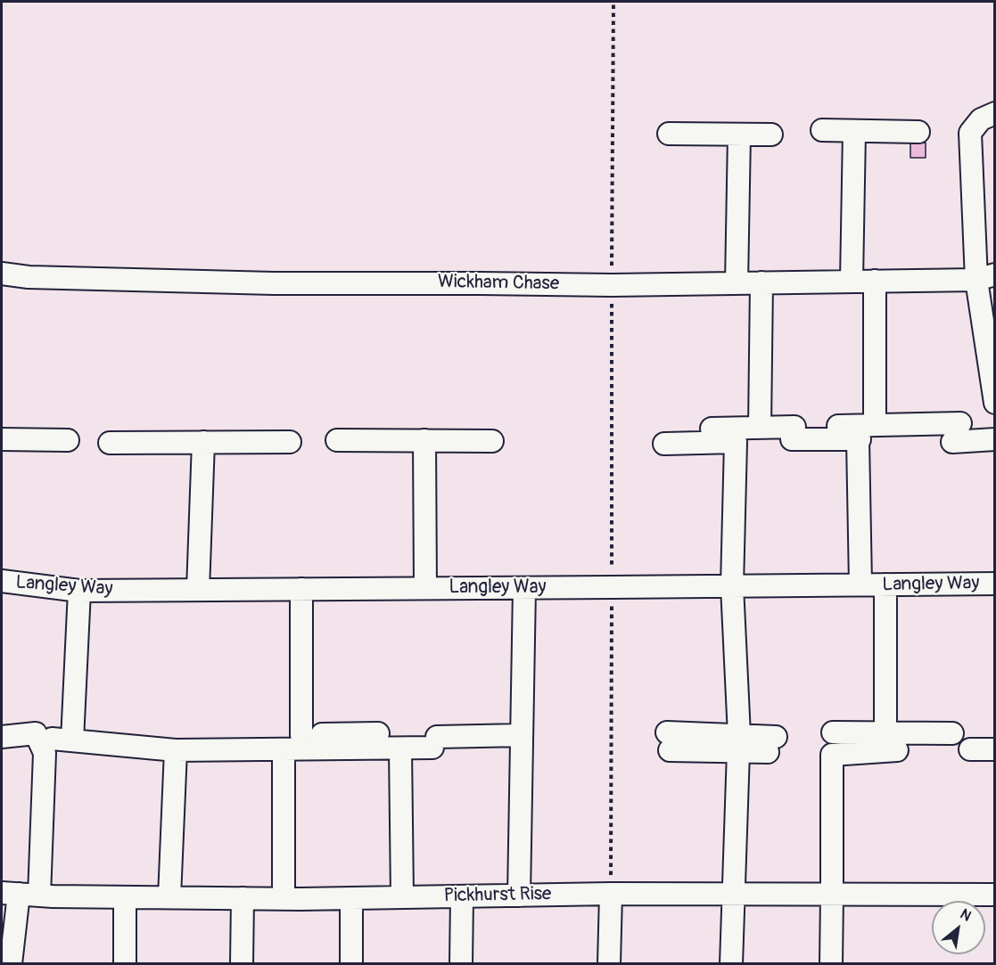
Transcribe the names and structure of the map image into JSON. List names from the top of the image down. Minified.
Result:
{"streets":{"street":["Wickham Chase","Langley Way","Pickhurst Rise"]},"north":"top right"}
